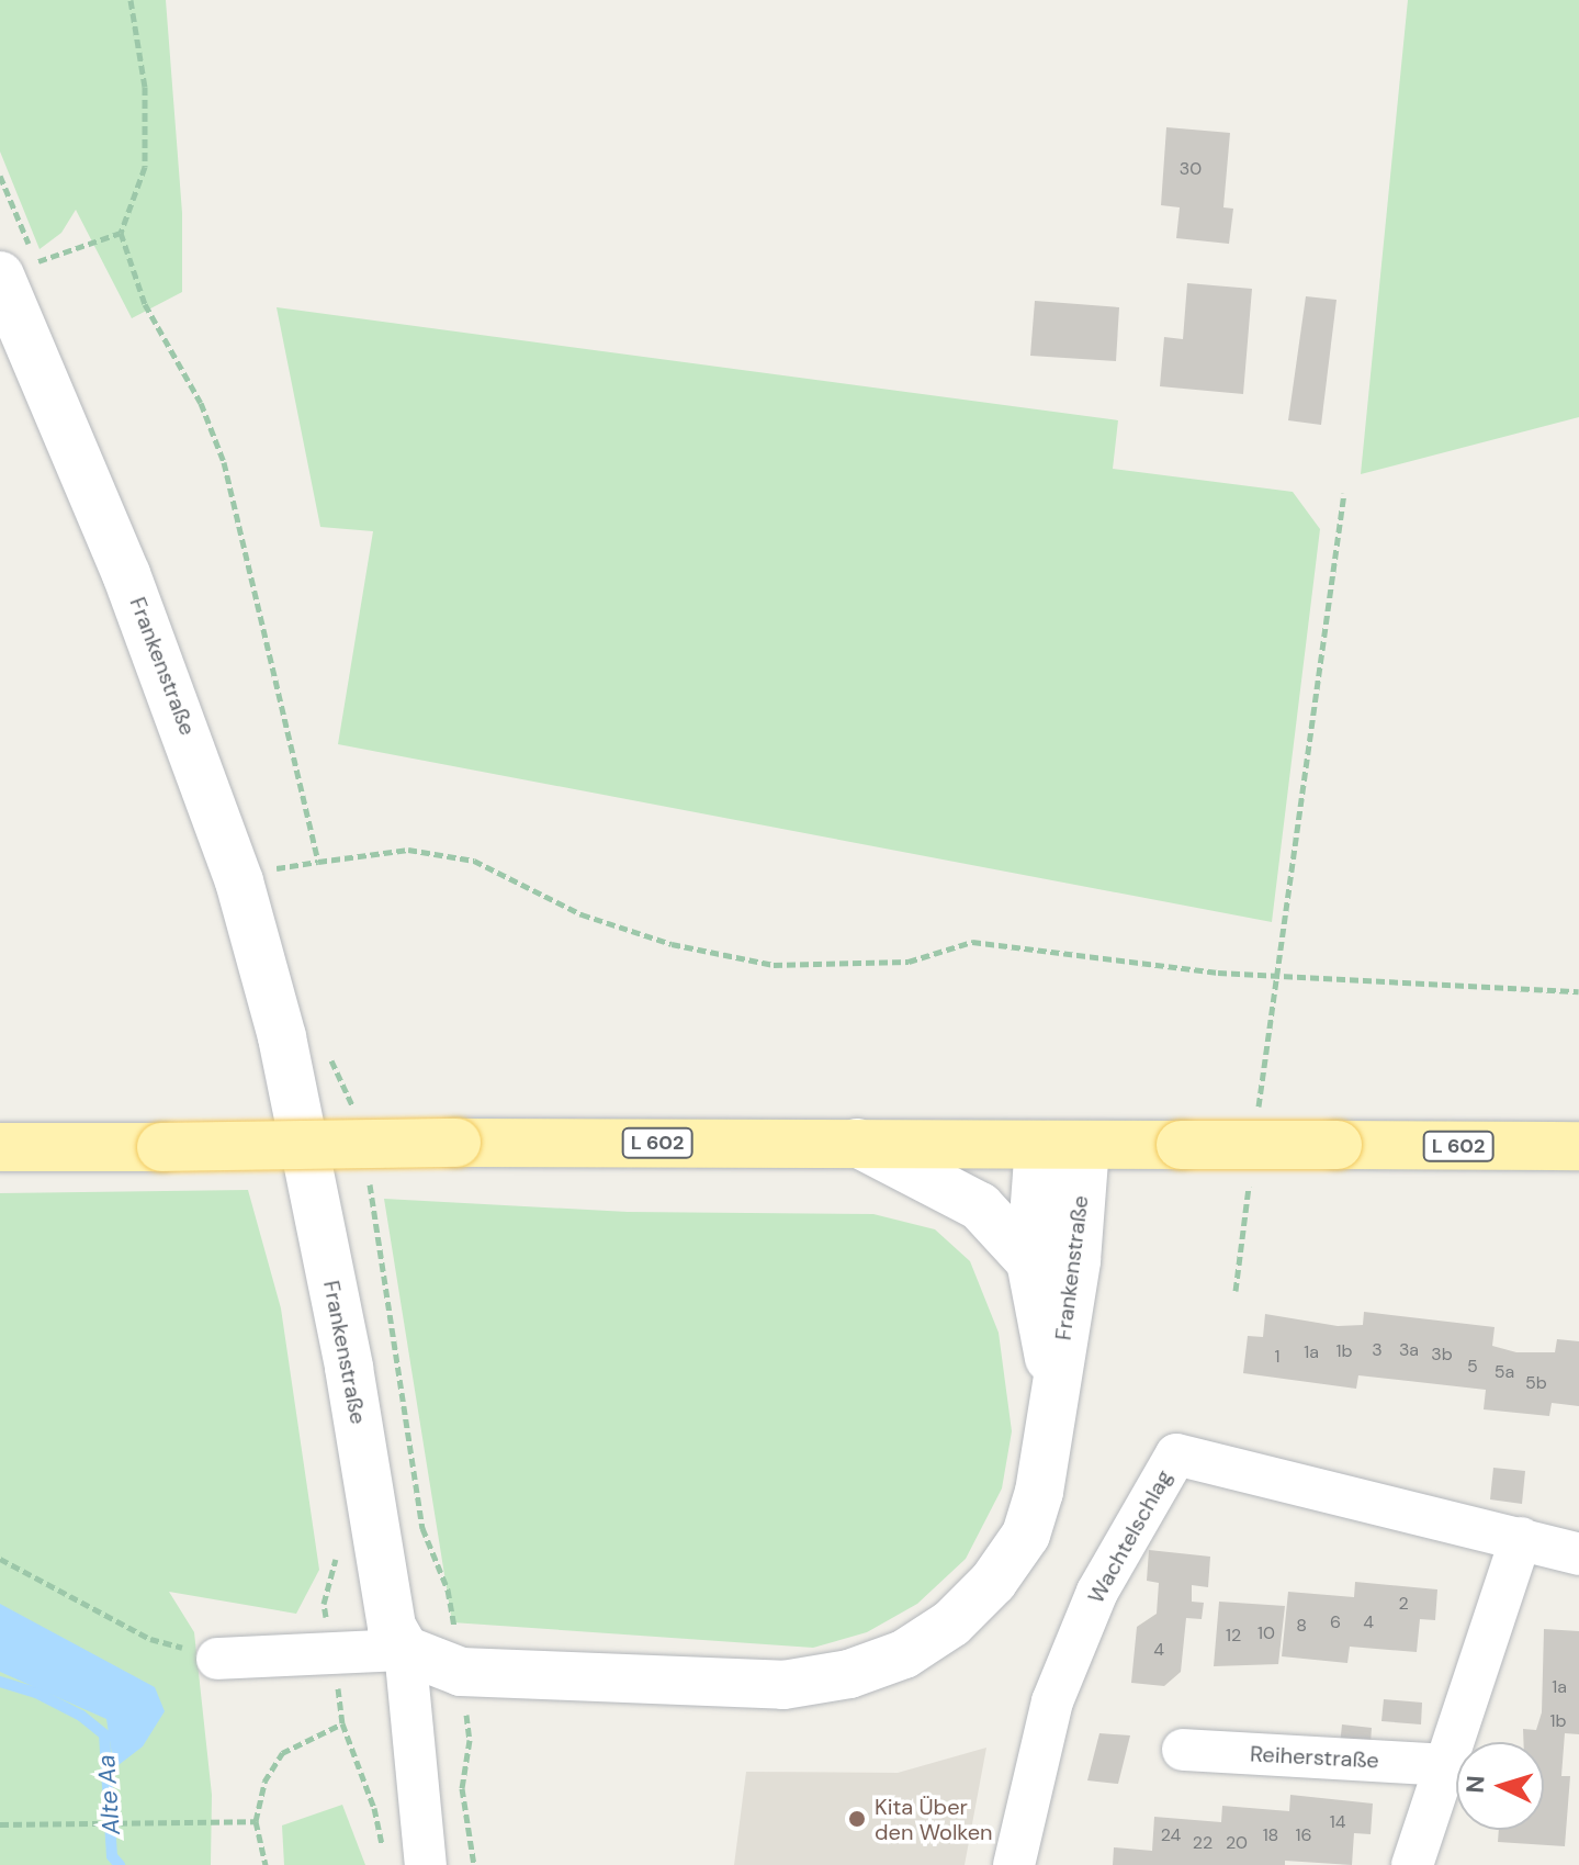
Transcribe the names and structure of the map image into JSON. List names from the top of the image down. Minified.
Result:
{"streets":{"main road":["Frankenstraße","L 602"],"street":["Wachtelschlag","Reiherstraße"]},"crossings":[["Frankenstraße","L 602"]],"water":["Alte Aa"],"places":["Kita Über den Wolken"],"house_numbers":["30","3","3a","1b","1a","3b","1","5","5a","5b","2","6","4","8","10","12","4","1a","1b","14","24","18","16","22","20"],"north":"left"}
